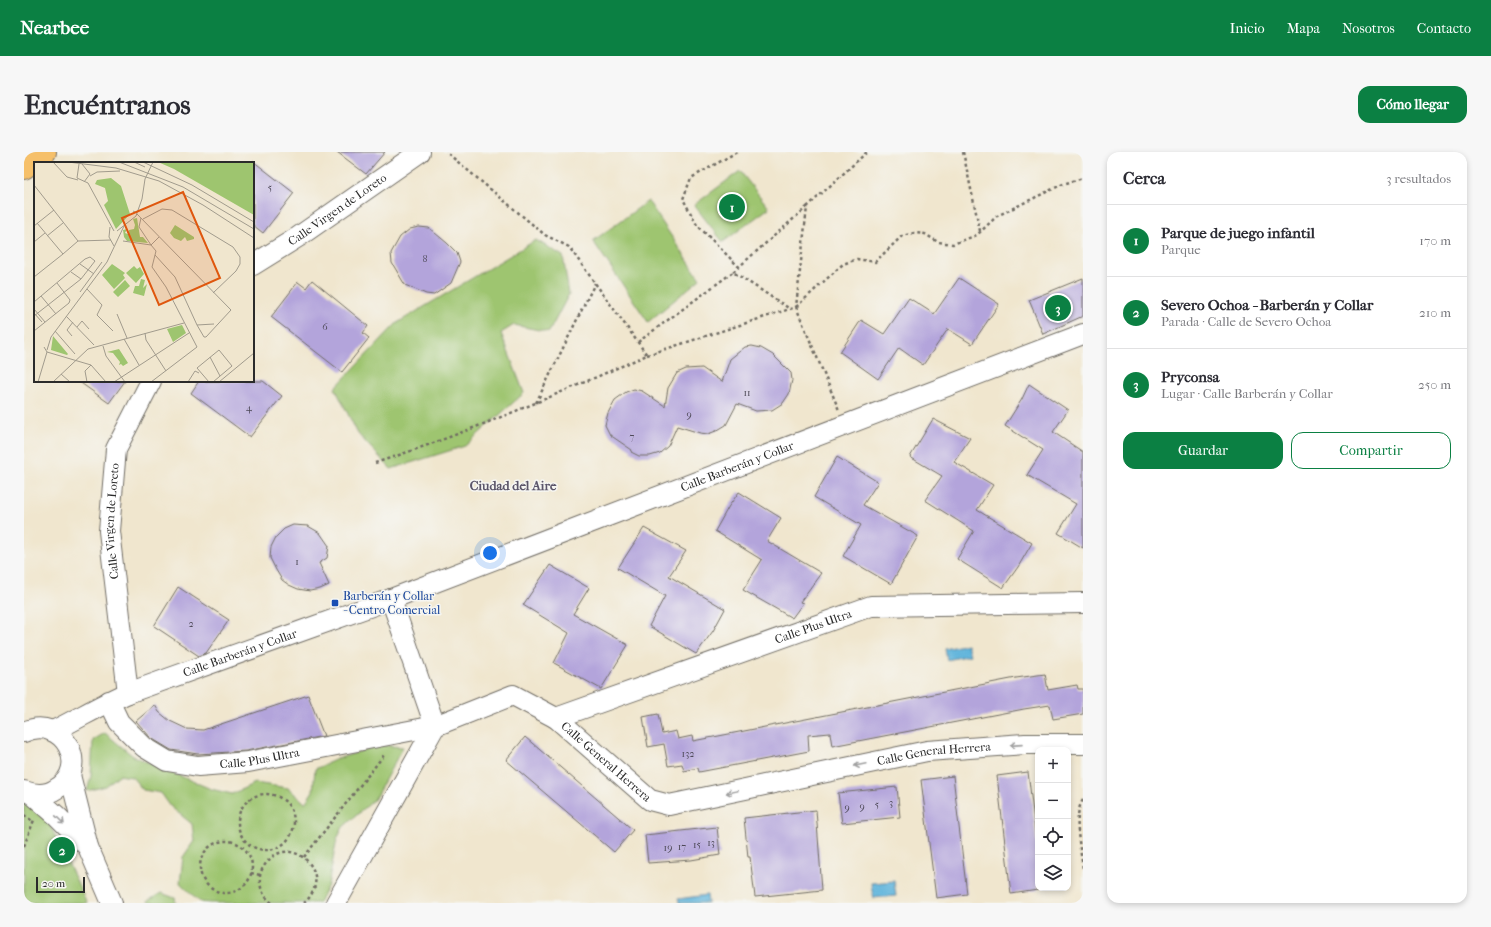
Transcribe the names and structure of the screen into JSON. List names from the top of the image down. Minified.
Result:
{"streets":{"street":["Calle Virgen de Loreto","Calle Barberán y Collar","Calle Plus Ultra","Calle General Herrera"]},"crossings":[["Calle Virgen de Loreto","Calle Barberán y Collar"],["Calle Barberán y Collar","Calle Plus Ultra"],["Calle Plus Ultra","Calle General Herrera"]],"one_way":["Calle General Herrera"],"districts":["Ciudad del Aire"],"places":{"transit":["Barberán y Collar - Centro Comercial"]},"house_numbers":["5","8","6","11","4","9","7","1","2","132","3","5","9","9","13","15","17","19"],"scale_bar":"20 m","page":{"header":"Nearbee","nav":["Inicio","Mapa","Nosotros","Contacto"],"buttons":["Cómo llegar",["Guardar","Compartir"]],"title":"Encuéntranos","heading":["Cerca","3 resultados"],"pins":["1","3","2"],"list":[{"mark":"1","name":"Parque de juego infantil","note":"Parque","value":"170 m"},{"mark":"2","name":"Severo Ochoa - Barberán y Collar","note":"Parada · Calle de Severo Ochoa","value":"210 m"},{"mark":"3","name":"Pryconsa","note":"Lugar · Calle Barberán y Collar","value":"250 m"}],"map_buttons":["+","−"],"scale":"20 m"}}
